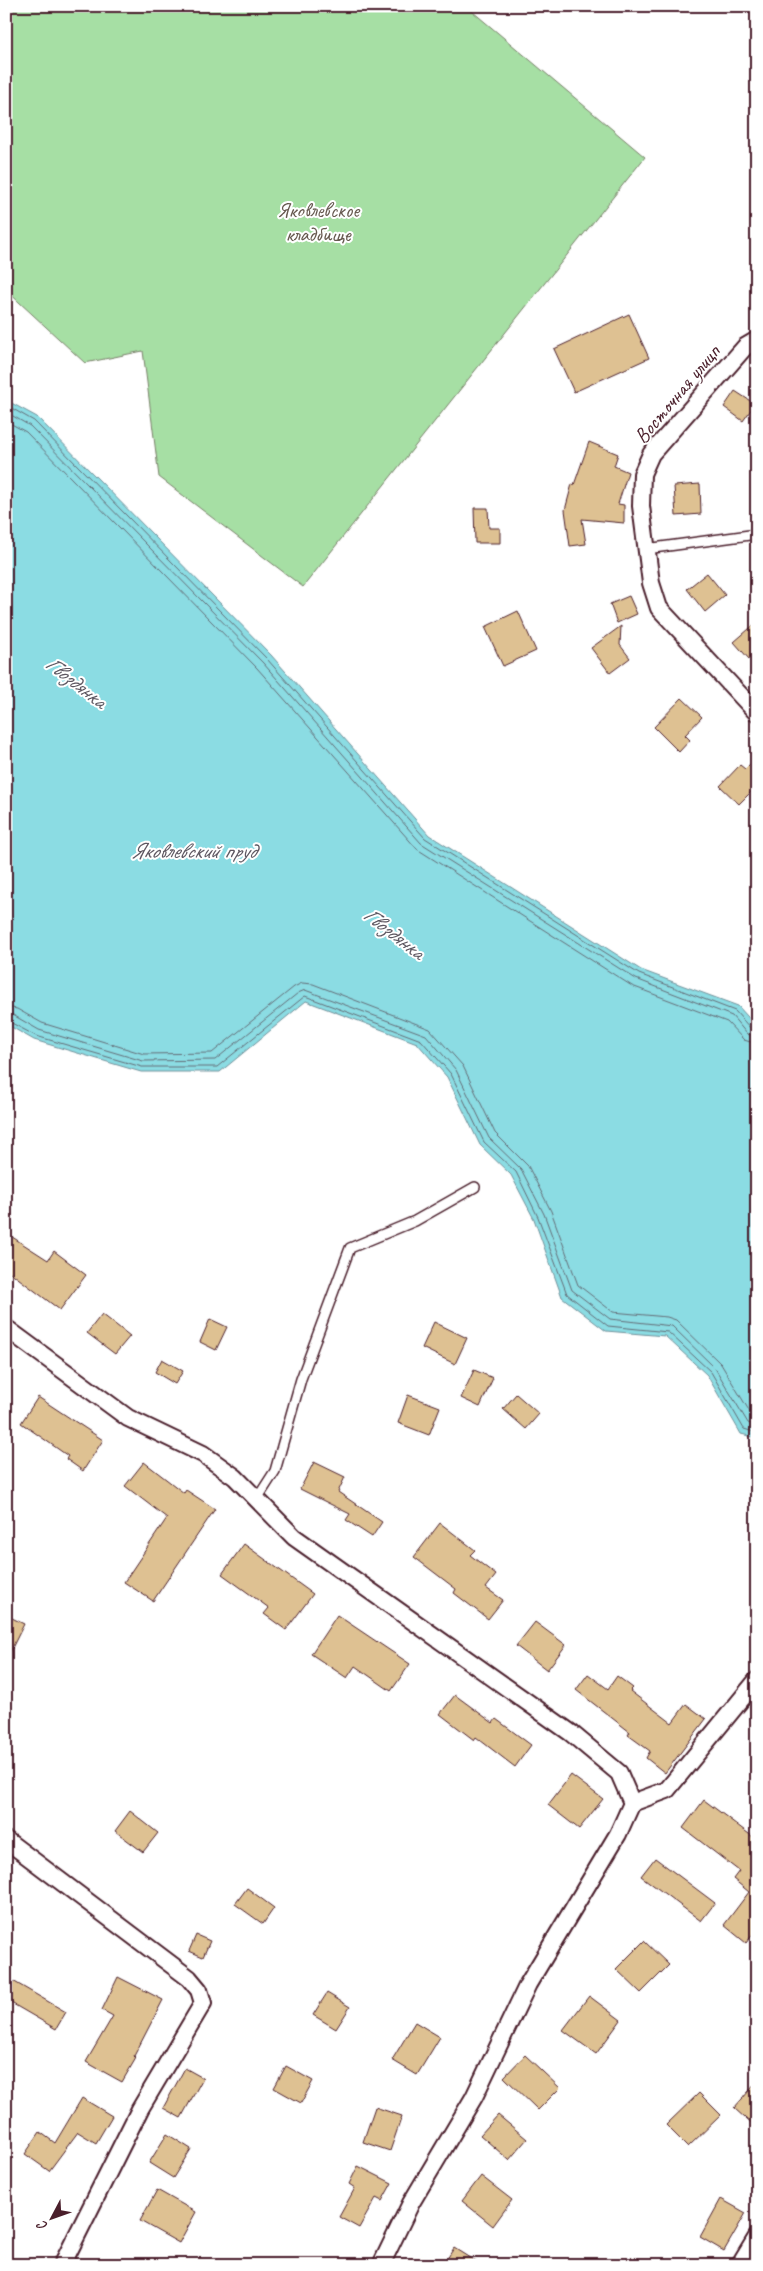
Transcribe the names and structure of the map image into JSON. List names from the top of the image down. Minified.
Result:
{"streets":{"street":["Восточная улицп"]},"water":["Гвоздянка","Яковлевский пруд"],"parks":["Яковлевское кладбище"],"north":"bottom left"}
